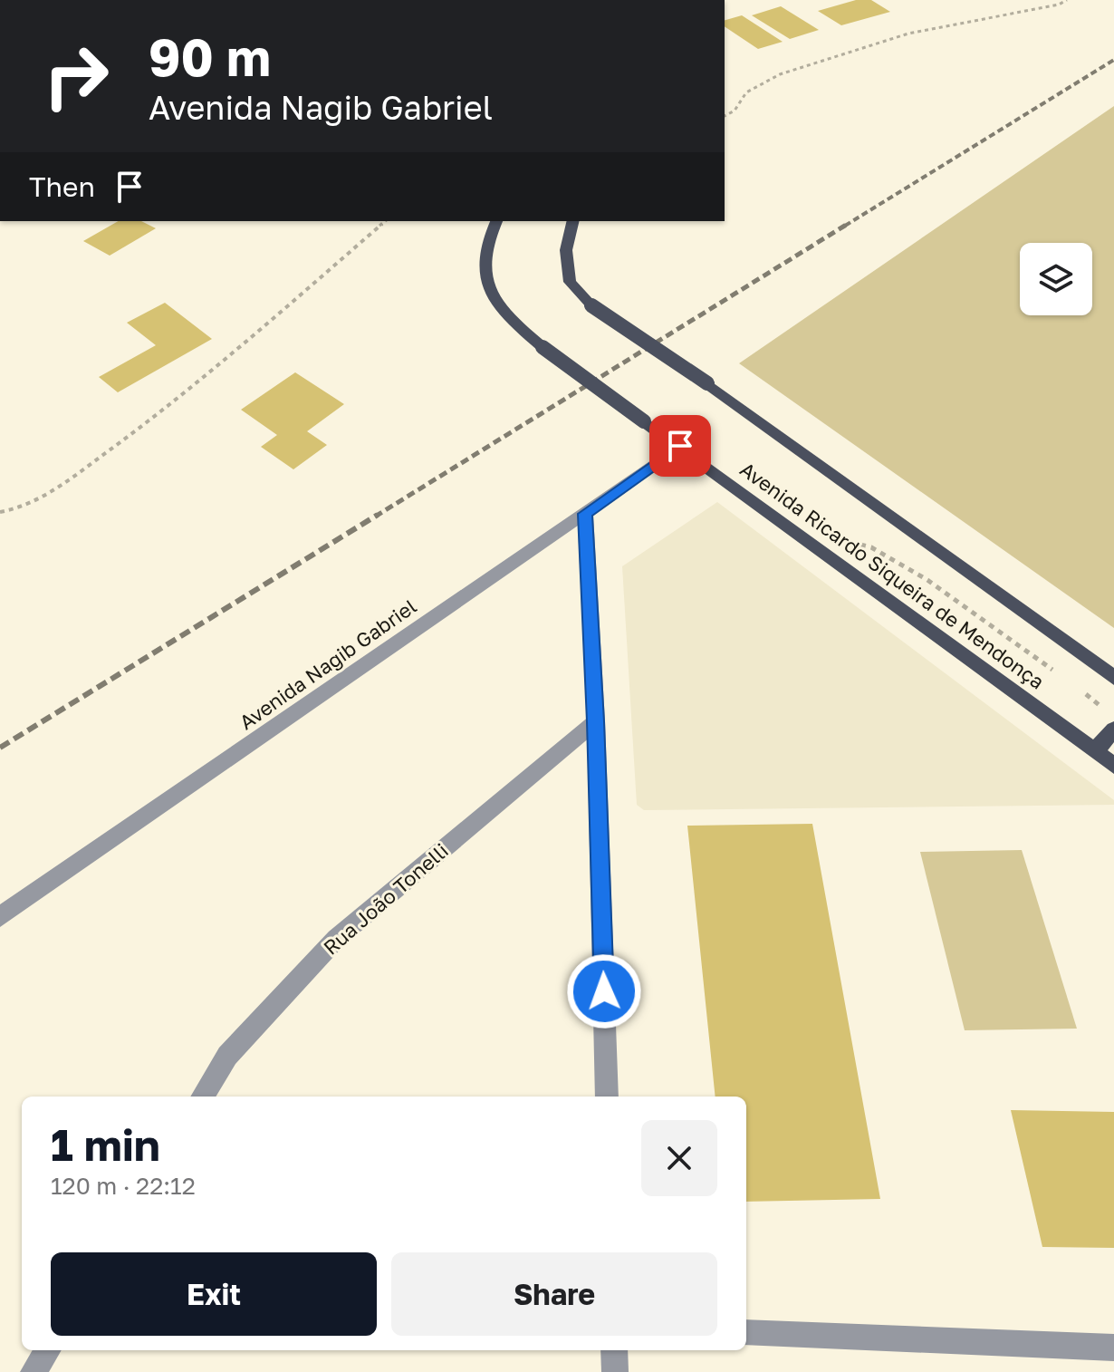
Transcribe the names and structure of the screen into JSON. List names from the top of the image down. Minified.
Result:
{"streets":{"main road":["Avenida Ricardo Siqueira de Mendonça"],"street":["Avenida Nagib Gabriel","Rua João Tonelli"]},"crossings":[["Avenida Ricardo Siqueira de Mendonça","Avenida Nagib Gabriel"]],"page":{"turn":["90 m","Avenida Nagib Gabriel"],"then":"Then","heading":["1 min","120 m · 22:12"],"buttons":["Exit","Share"]}}
